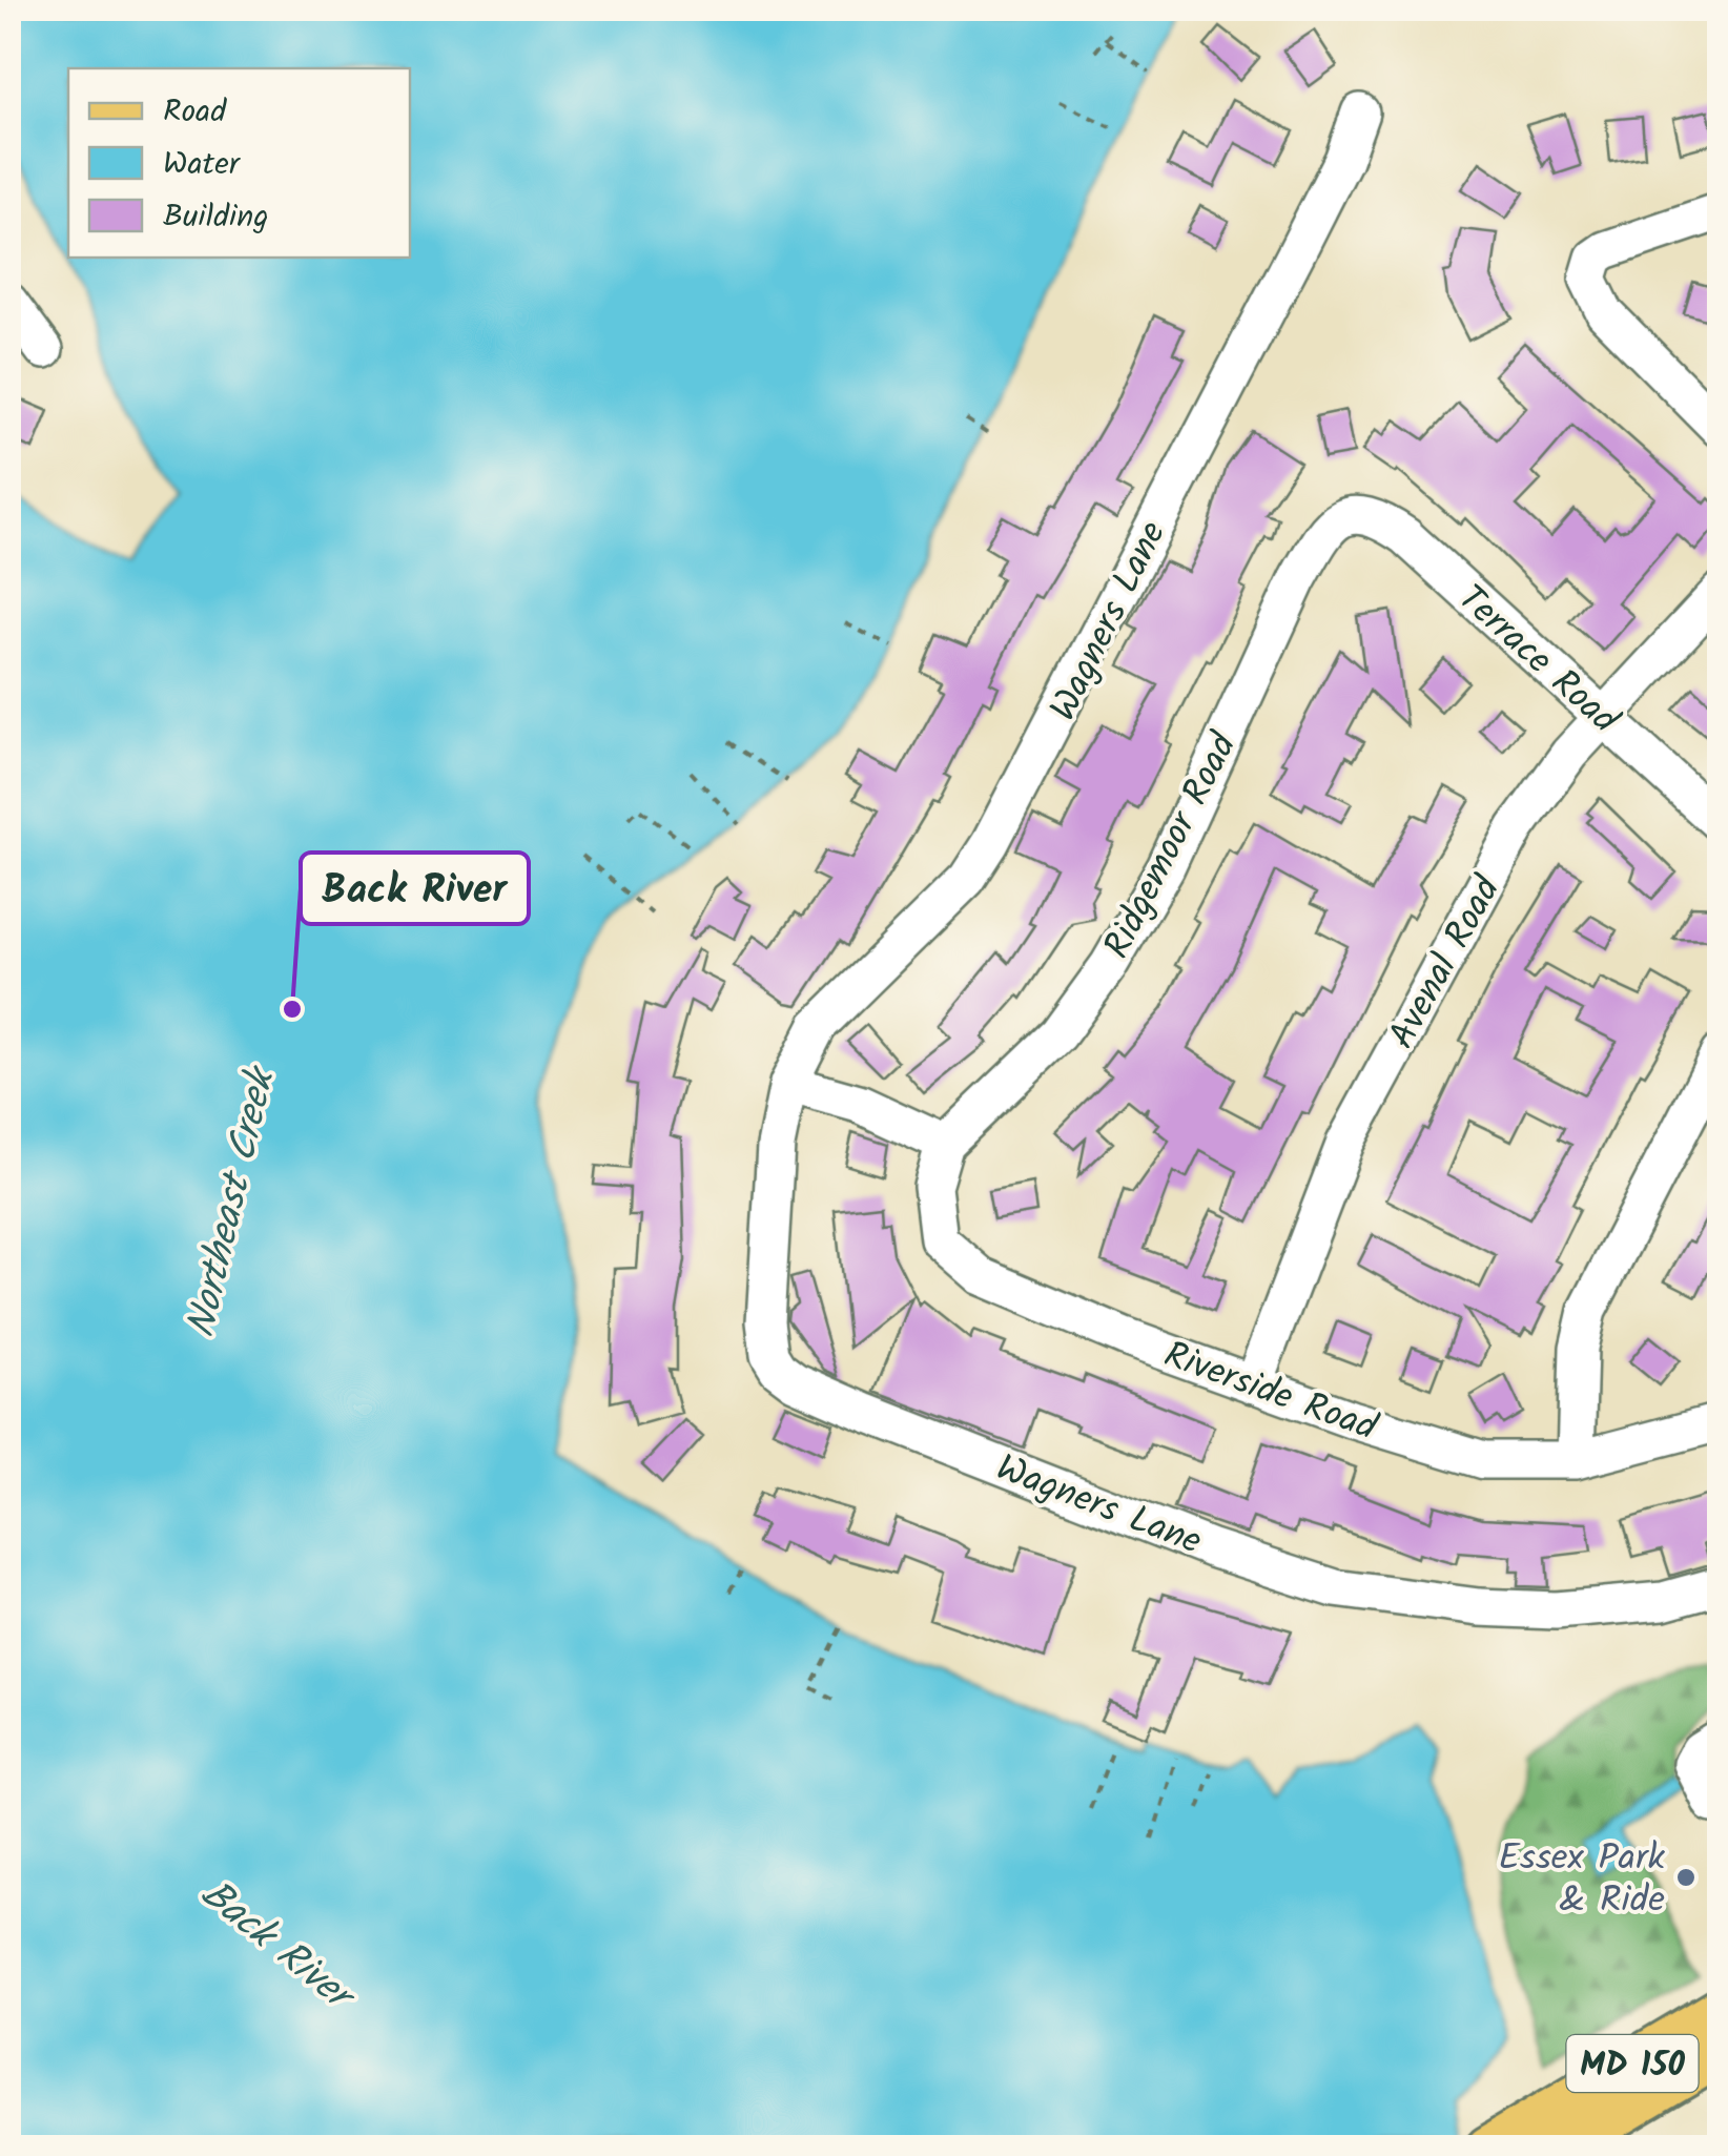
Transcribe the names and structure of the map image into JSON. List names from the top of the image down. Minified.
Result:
{"streets":{"main road":["MD 150"],"street":["Wagners Lane","Terrace Road","Ridgemoor Road","Avenal Road","Riverside Road"]},"crossings":[["Terrace Road","Ridgemoor Road"],["Terrace Road","Avenal Road"],["Ridgemoor Road","Riverside Road"],["Avenal Road","Riverside Road"]],"water":["Northeast Creek","Back River"],"places":["Back River","Essex Park & Ride"],"legend":["Road","Water","Building"]}
